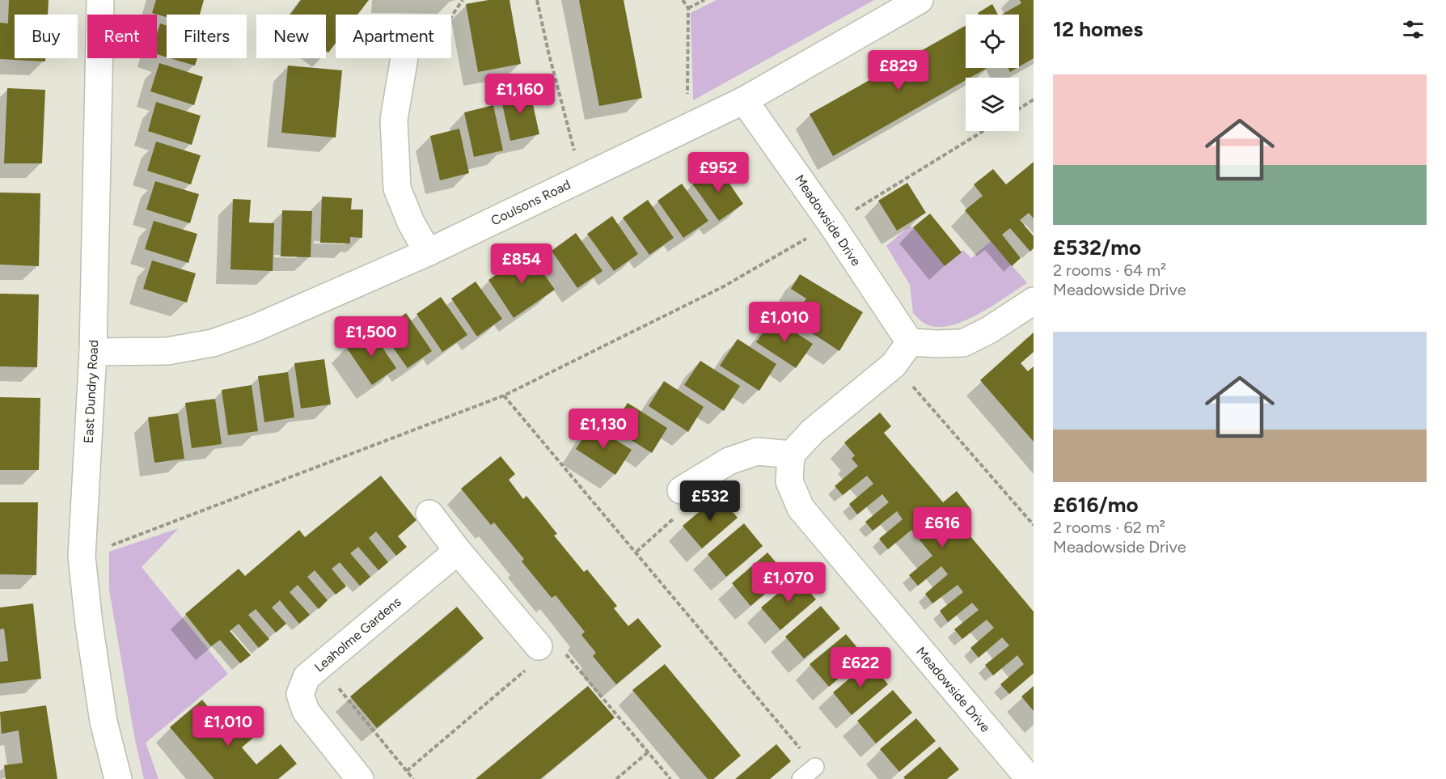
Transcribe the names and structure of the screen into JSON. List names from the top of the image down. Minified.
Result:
{"streets":{"street":["Coulsons Road","Meadowside Drive","East Dundry Road","Leaholme Gardens"]},"crossings":[["Coulsons Road","Meadowside Drive"],["Coulsons Road","East Dundry Road"]],"page":{"heading":"12 homes","chip":["Buy","Rent","Filters","New","Apartment"],"price":["£829","£1,160","£952","£854","£1,010","£1,500","£1,130","£532","£616","£1,070","£622","£1,010"],"list":[{"name":"£532/mo","note":"2 rooms · 64 m² · Meadowside Drive"},{"name":"£616/mo","note":"2 rooms · 62 m² · Meadowside Drive"}]}}
